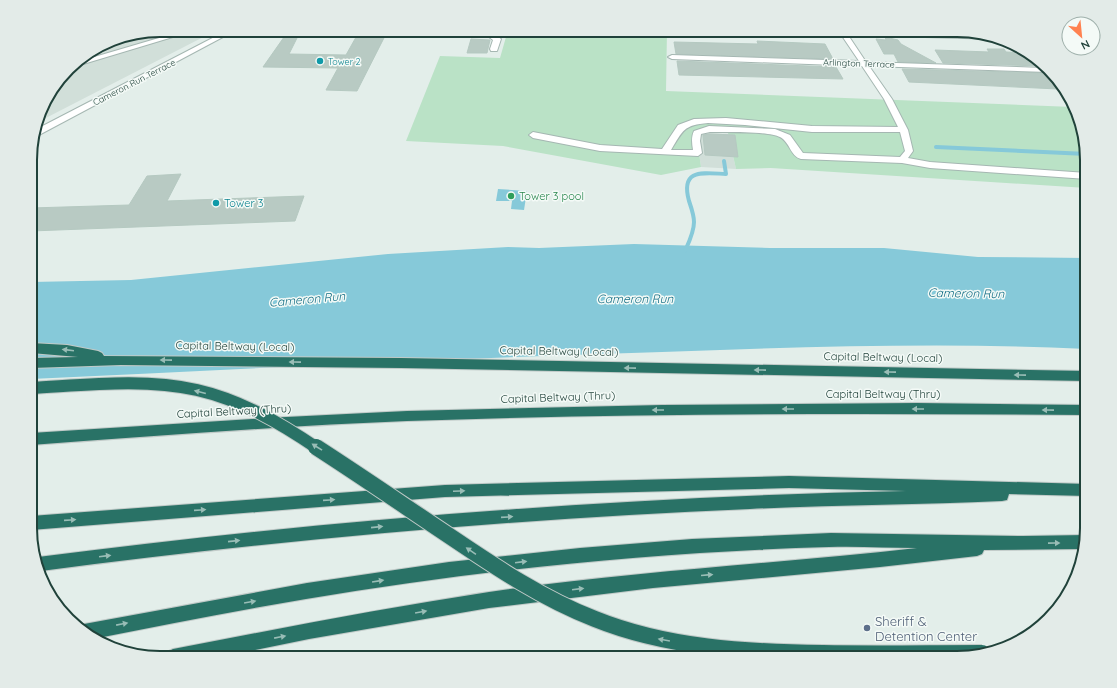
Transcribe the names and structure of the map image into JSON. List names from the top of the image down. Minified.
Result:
{"streets":{"highway":["Capital Beltway (Local)","Capital Beltway (Thru)"],"street":["Arlington Terrace","Cameron Run Terrace"]},"one_way":["Capital Beltway (Local)"],"water":["Cameron Run"],"places":["Tower 2","Tower 3 pool","Tower 3","Sheriff & Detention Center"],"north":"bottom right"}
